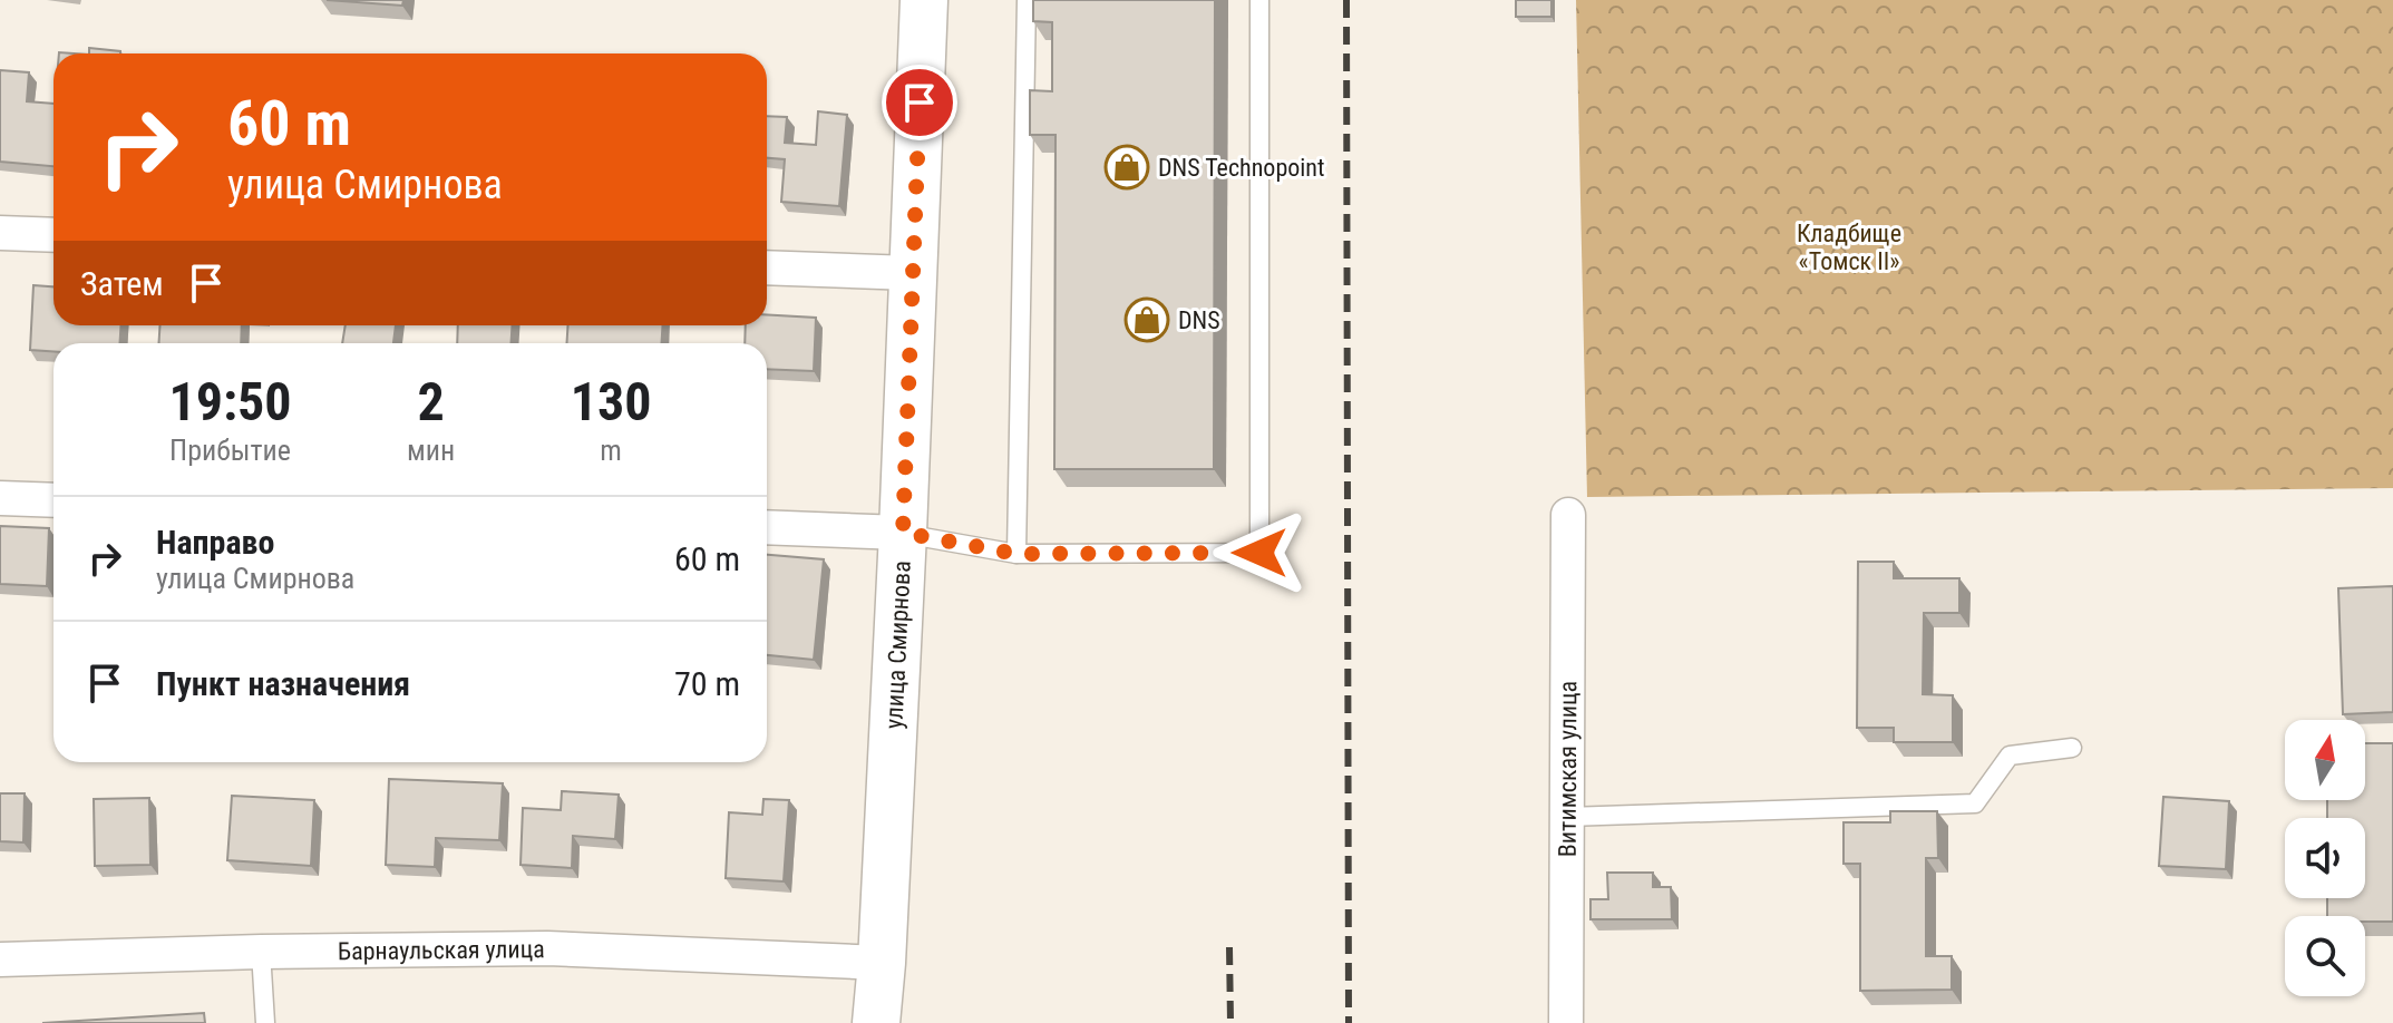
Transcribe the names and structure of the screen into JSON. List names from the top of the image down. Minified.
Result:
{"streets":{"main road":["улица Смирнова"],"street":["Витимская улица","Барнаульская улица"]},"crossings":[["улица Смирнова","Барнаульская улица"]],"parks":["Кладбище «Томск II»"],"places":{"shop":["DNS Technopoint","DNS"]},"north":"top","page":{"turn":["60 m","улица Смирнова"],"then":"Затем","eta":["19:50","Прибытие","2","мин","130","m"],"list":[{"name":"Направо","note":"улица Смирнова","value":"60 m"},{"name":"Пункт назначения","value":"70 m"}]}}
